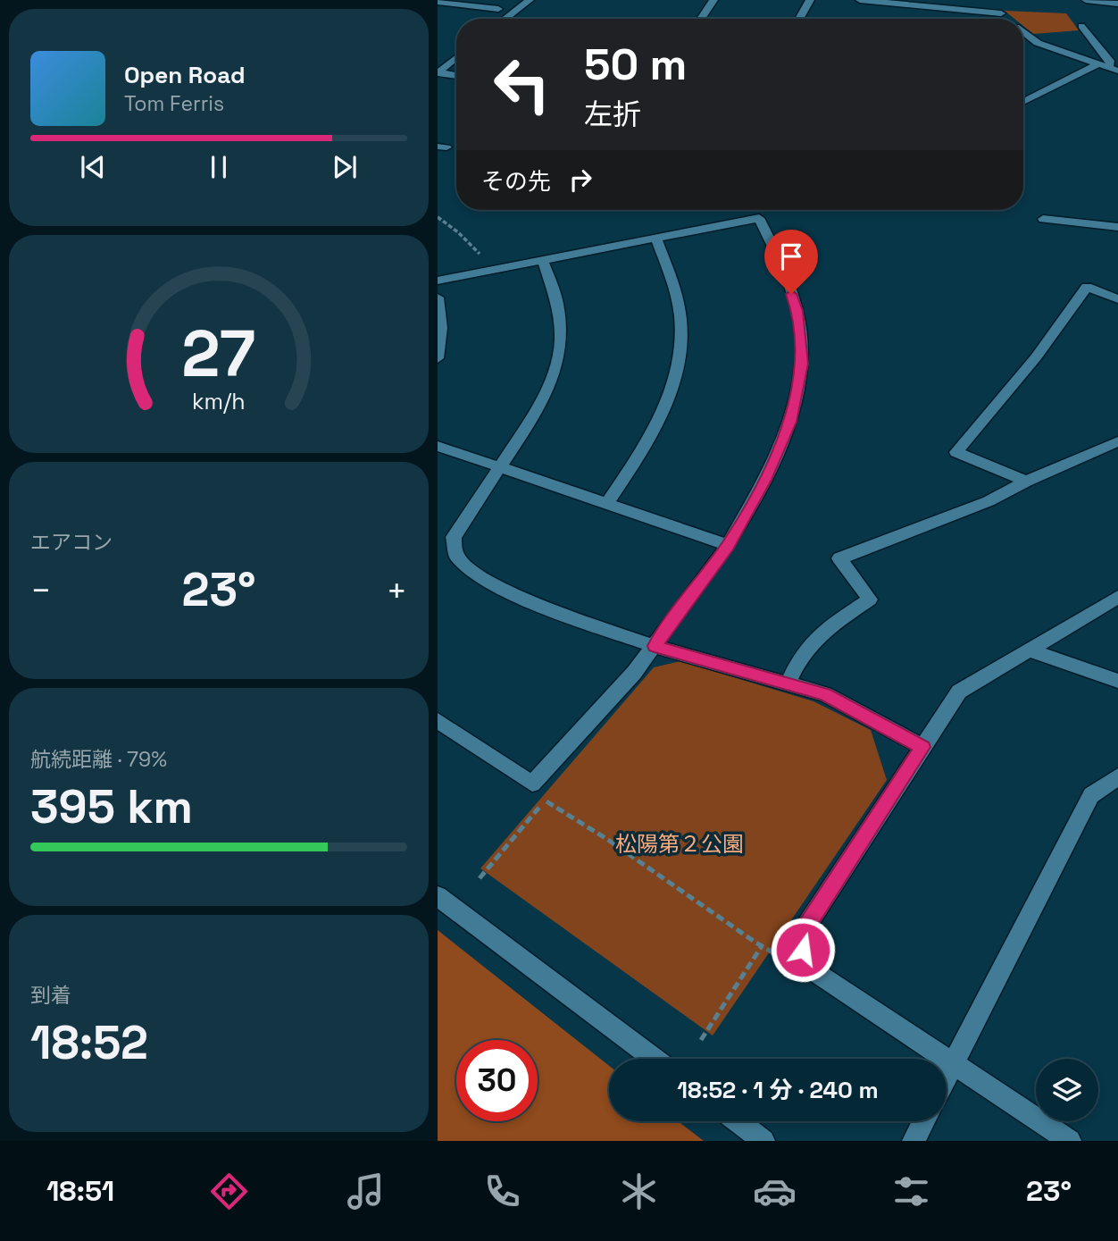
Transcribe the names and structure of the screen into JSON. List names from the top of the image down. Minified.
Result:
{"parks":["松陽第２公園"],"page":{"turn":["50 m","左折"],"song":["Open Road","Tom Ferris"],"then":"その先","tile":["エアコン",["航続距離 · 79%","395 km"],["到着","18:52"]],"heat":["−","23°","+"],"limit":"30","trip":"18:52 · 1 分 · 240 m","tabs":["18:51","23°"],"gauge":["27","km/h"]}}
